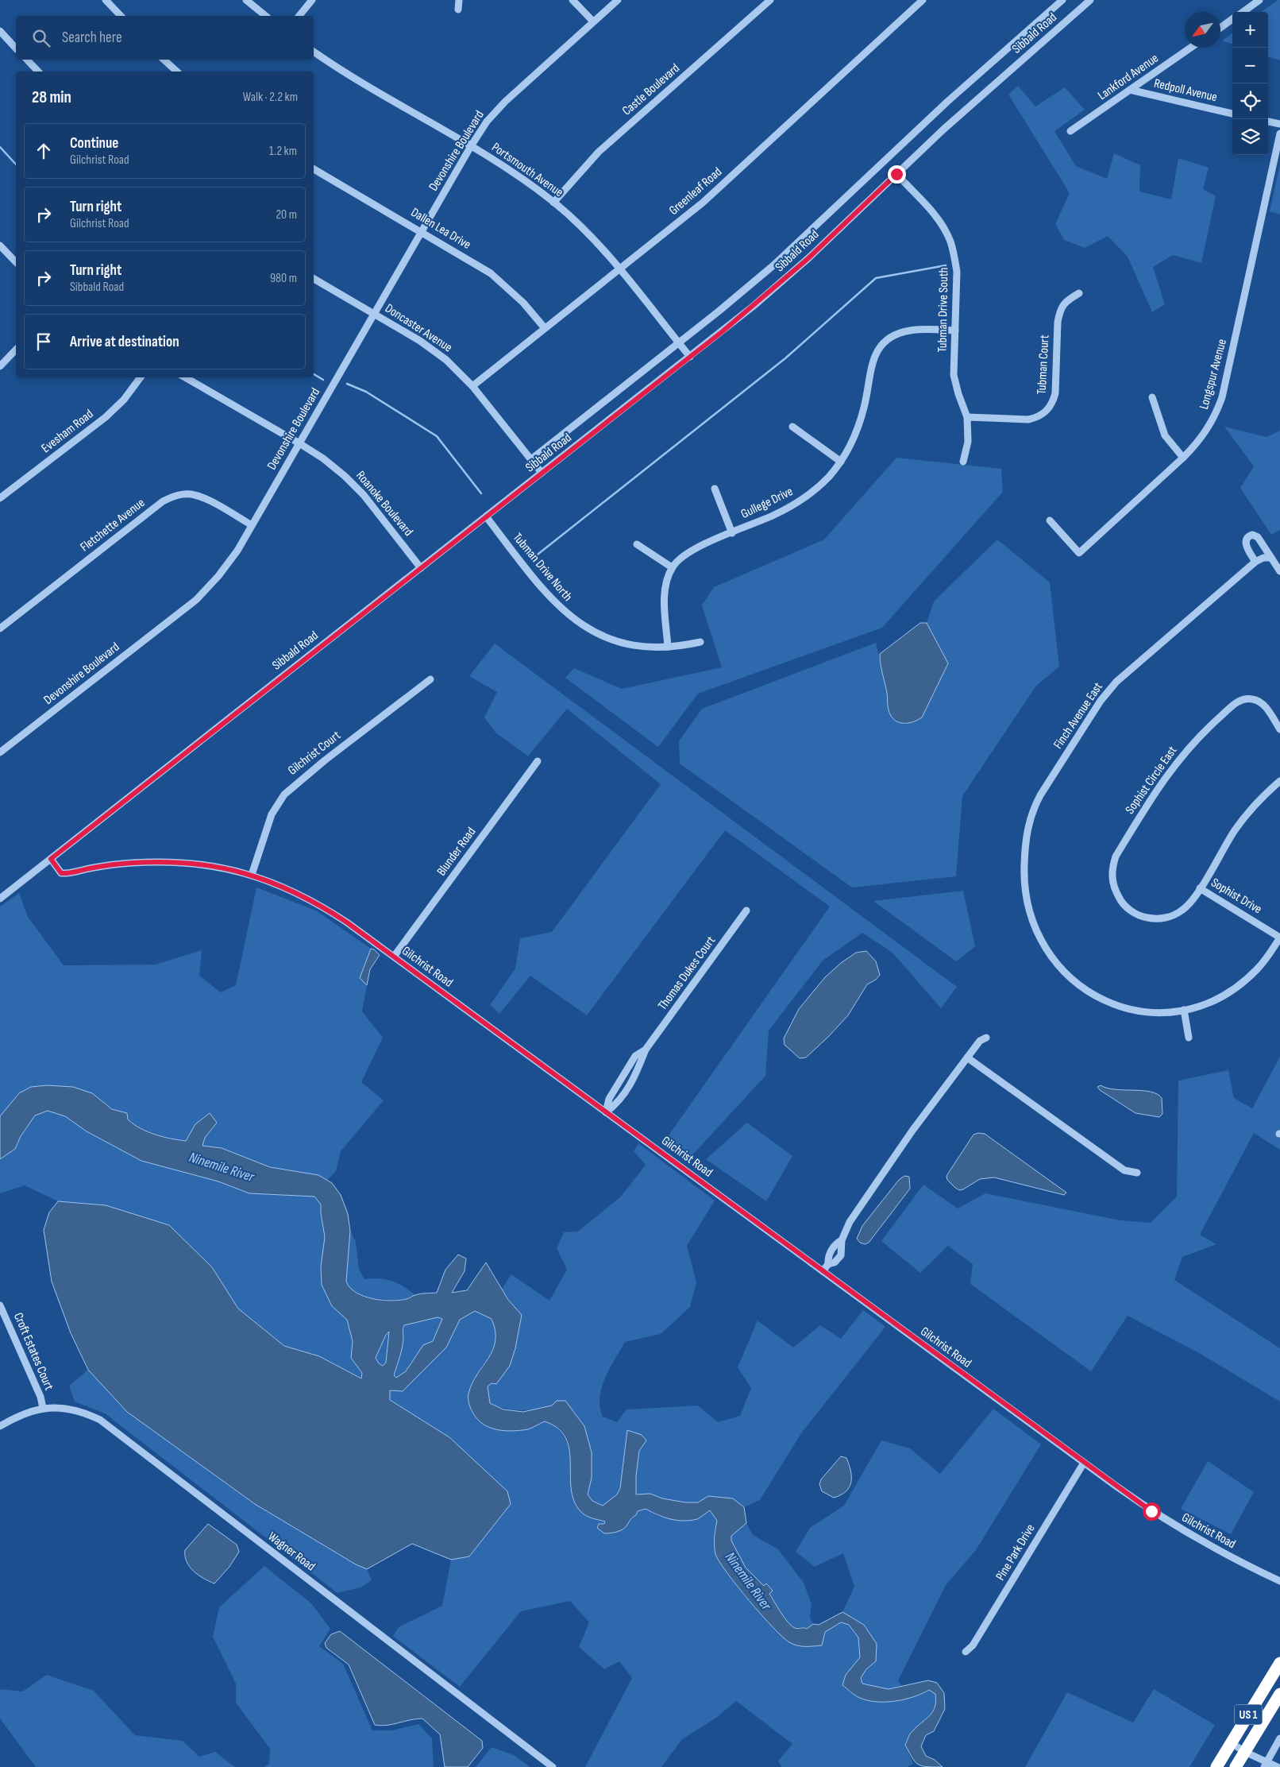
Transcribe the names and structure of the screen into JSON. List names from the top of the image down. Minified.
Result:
{"streets":{"highway":["US 1"],"street":["Sibbald Road","Lankford Avenue","Castle Boulevard","Redpoll Avenue","Devonshire Boulevard","Portsmouth Avenue","Greenleaf Road","Dallen Lea Drive","Tubman Drive South","Doncaster Avenue","Tubman Court","Longspur Avenue","Evesham Road","Gullege Drive","Roanoke Boulevard","Fletchette Avenue","Tubman Drive North","Finch Avenue East","Gilchrist Court","Sophist Circle East","Blunder Road","Sophist Drive","Gilchrist Road","Thomas Dukes Court","Croft Estates Court","Wagner Road","Pine Park Drive"]},"crossings":[["Sibbald Road","Portsmouth Avenue"],["Sibbald Road","Tubman Drive South"],["Sibbald Road","Doncaster Avenue"],["Sibbald Road","Roanoke Boulevard"],["Sibbald Road","Tubman Drive North"],["Sibbald Road","Gilchrist Road"],["Lankford Avenue","Redpoll Avenue"],["Castle Boulevard","Portsmouth Avenue"],["Devonshire Boulevard","Portsmouth Avenue"],["Devonshire Boulevard","Dallen Lea Drive"],["Devonshire Boulevard","Doncaster Avenue"],["Devonshire Boulevard","Roanoke Boulevard"],["Devonshire Boulevard","Fletchette Avenue"],["Portsmouth Avenue","Greenleaf Road"],["Greenleaf Road","Dallen Lea Drive"],["Greenleaf Road","Doncaster Avenue"],["Tubman Drive South","Tubman Court"],["Tubman Drive South","Gullege Drive"],["Finch Avenue East","Sophist Drive"],["Gilchrist Court","Gilchrist Road"],["Sophist Circle East","Sophist Drive"],["Blunder Road","Gilchrist Road"],["Gilchrist Road","Thomas Dukes Court"],["Gilchrist Road","Pine Park Drive"],["Croft Estates Court","Wagner Road"]],"water":["Ninemile River"],"north":"bottom left","page":{"map_buttons":["+","−"],"search":"Search here","heading":["28 min","Walk · 2.2 km"],"list":[["Continue","Gilchrist Road","1.2 km"],["Turn right","Gilchrist Road","20 m"],["Turn right","Sibbald Road","980 m"],"Arrive at destination"]}}
